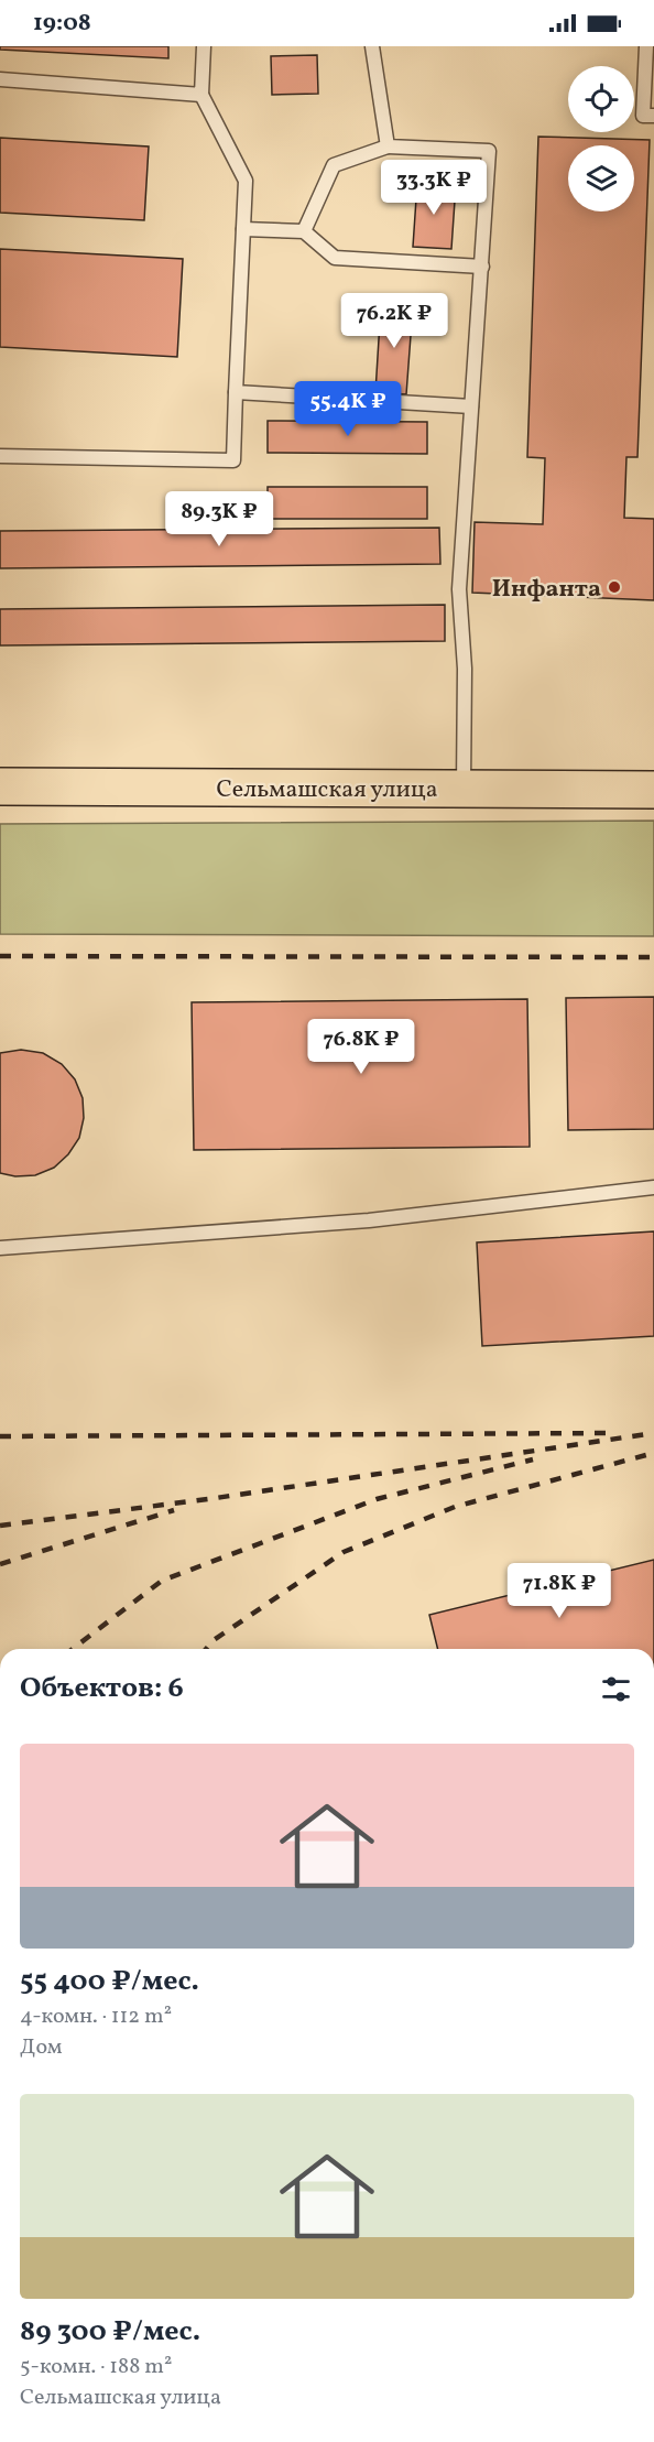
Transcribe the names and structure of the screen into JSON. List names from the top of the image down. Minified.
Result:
{"streets":{"highway":["Сельмашская улица"]},"places":["Инфанта"],"page":{"status":"19:08","price":["33.3K ₽","76.2K ₽","55.4K ₽","89.3K ₽","76.8K ₽","71.8K ₽"],"heading":"Объектов: 6","list":[{"name":"55 400 ₽/мес.","note":"4-комн. · 112 m² · Дом"},{"name":"89 300 ₽/мес.","note":"5-комн. · 188 m² · Сельмашская улица"}]}}
